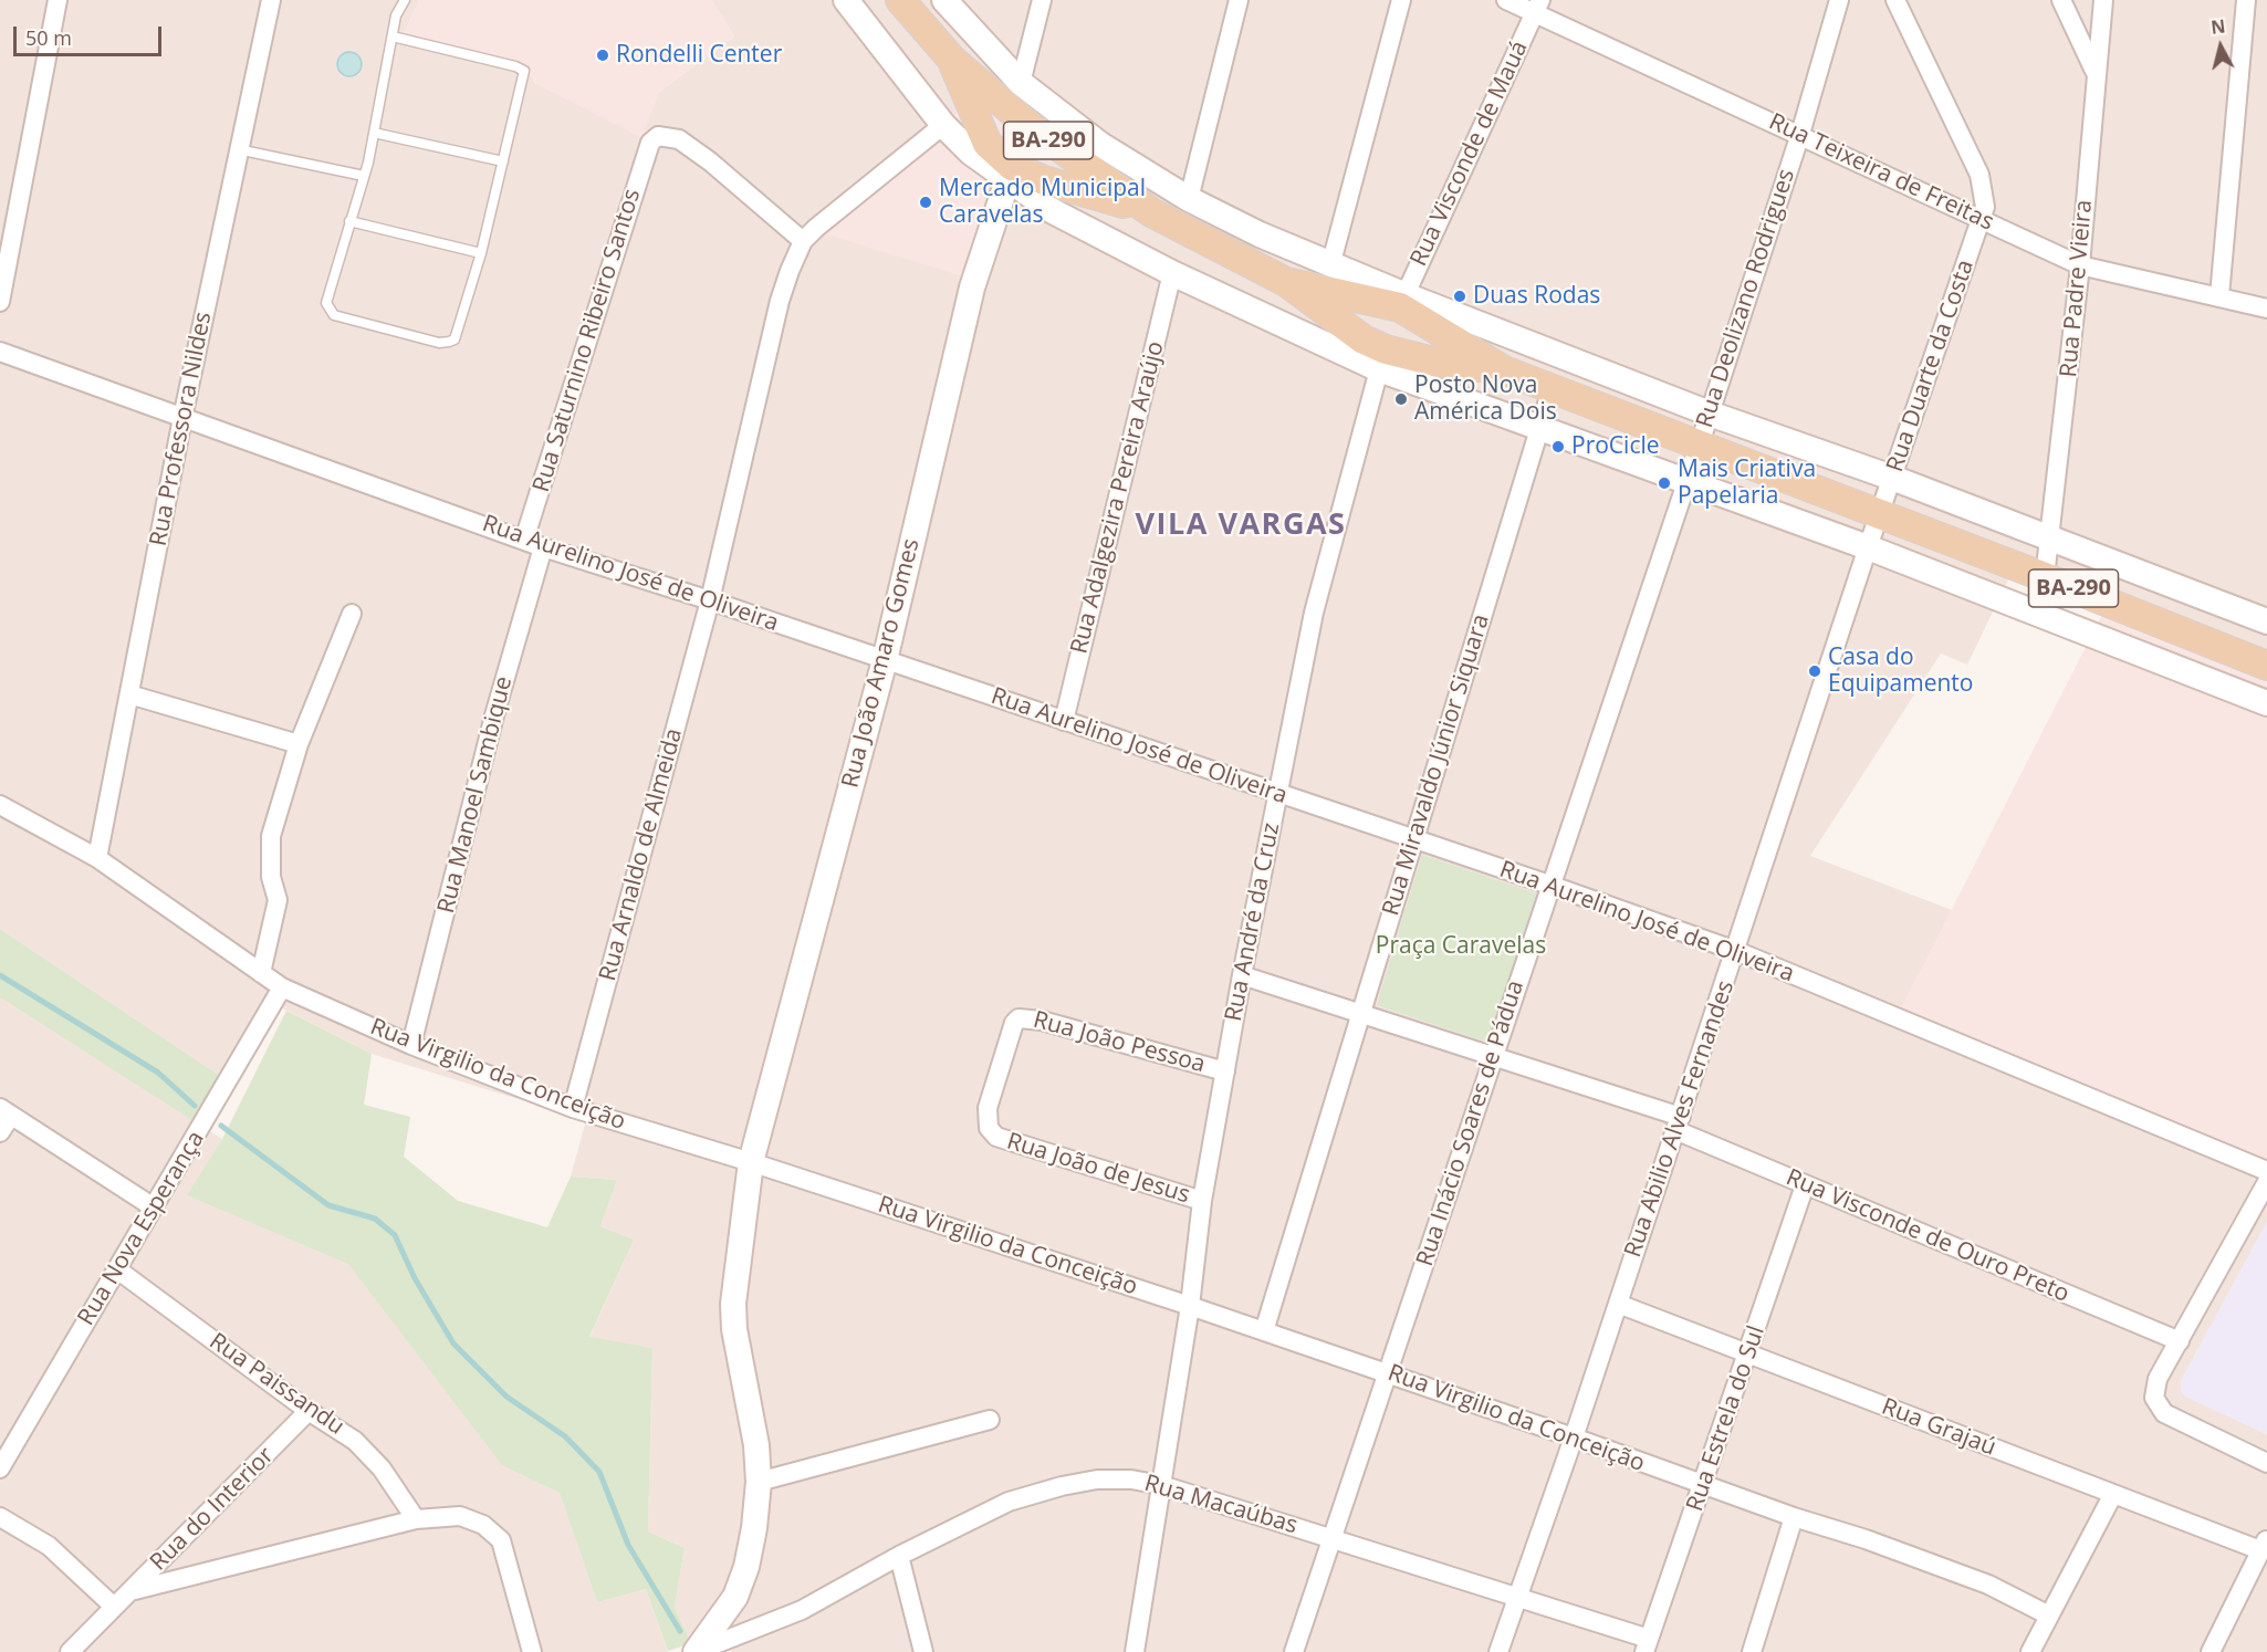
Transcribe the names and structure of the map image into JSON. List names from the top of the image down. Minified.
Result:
{"streets":{"main road":["BA-290"],"street":["Rua Visconde de Mauá","Rua Teixeira de Freitas","Rua Padre Vieira","Rua Deolizano Rodrigues","Rua Saturnino Ribeiro Santos","Rua Duarte da Costa","Rua Professora Nildes","Rua Adalgezira Pereira Araújo","Rua Aurelino José de Oliveira","Rua João Amaro Gomes","Rua Miravaldo Júnior Siquara","Rua Manoel Sambique","Rua Arnaldo de Almeida","Rua André da Cruz","Rua João Pessoa","Rua Virgilio da Conceição","Rua Abilio Alves Fernandes","Rua Inácio Soares de Pádua","Rua João de Jesus","Rua Nova Esperança","Rua Visconde de Ouro Preto","Rua Paissandu","Rua Estrela do Sul","Rua Grajaú","Rua Macaúbas","Rua do Interior"]},"crossings":[["BA-290","Rua Visconde de Mauá"],["BA-290","Rua Padre Vieira"],["BA-290","Rua Deolizano Rodrigues"],["BA-290","Rua Duarte da Costa"],["BA-290","Rua Miravaldo Júnior Siquara"],["BA-290","Rua André da Cruz"],["BA-290","Rua Inácio Soares de Pádua"],["Rua Visconde de Mauá","Rua Teixeira de Freitas"],["Rua Teixeira de Freitas","Rua Padre Vieira"],["Rua Teixeira de Freitas","Rua Deolizano Rodrigues"],["Rua Teixeira de Freitas","Rua Duarte da Costa"],["Rua Deolizano Rodrigues","Rua Inácio Soares de Pádua"],["Rua Saturnino Ribeiro Santos","Rua Aurelino José de Oliveira"],["Rua Saturnino Ribeiro Santos","Rua Arnaldo de Almeida"],["Rua Duarte da Costa","Rua Abilio Alves Fernandes"],["Rua Professora Nildes","Rua Aurelino José de Oliveira"],["Rua Professora Nildes","Rua Virgilio da Conceição"],["Rua Adalgezira Pereira Araújo","Rua Aurelino José de Oliveira"],["Rua Aurelino José de Oliveira","Rua João Amaro Gomes"],["Rua Aurelino José de Oliveira","Rua Miravaldo Júnior Siquara"],["Rua Aurelino José de Oliveira","Rua Manoel Sambique"],["Rua Aurelino José de Oliveira","Rua Arnaldo de Almeida"],["Rua Aurelino José de Oliveira","Rua André da Cruz"],["Rua Aurelino José de Oliveira","Rua Abilio Alves Fernandes"],["Rua Aurelino José de Oliveira","Rua Inácio Soares de Pádua"],["Rua João Amaro Gomes","Rua Virgilio da Conceição"],["Rua João Amaro Gomes","Rua Macaúbas"],["Rua Miravaldo Júnior Siquara","Rua Virgilio da Conceição"],["Rua Miravaldo Júnior Siquara","Rua Visconde de Ouro Preto"],["Rua Manoel Sambique","Rua Virgilio da Conceição"],["Rua Arnaldo de Almeida","Rua Virgilio da Conceição"],["Rua André da Cruz","Rua João Pessoa"],["Rua André da Cruz","Rua Virgilio da Conceição"],["Rua André da Cruz","Rua João de Jesus"],["Rua André da Cruz","Rua Visconde de Ouro Preto"],["Rua André da Cruz","Rua Macaúbas"],["Rua João Pessoa","Rua João de Jesus"],["Rua Virgilio da Conceição","Rua Abilio Alves Fernandes"],["Rua Virgilio da Conceição","Rua Inácio Soares de Pádua"],["Rua Virgilio da Conceição","Rua Nova Esperança"],["Rua Virgilio da Conceição","Rua Estrela do Sul"],["Rua Abilio Alves Fernandes","Rua Visconde de Ouro Preto"],["Rua Abilio Alves Fernandes","Rua Grajaú"],["Rua Abilio Alves Fernandes","Rua Macaúbas"],["Rua Inácio Soares de Pádua","Rua Visconde de Ouro Preto"],["Rua Inácio Soares de Pádua","Rua Macaúbas"],["Rua Nova Esperança","Rua Paissandu"],["Rua Visconde de Ouro Preto","Rua Estrela do Sul"],["Rua Paissandu","Rua do Interior"],["Rua Estrela do Sul","Rua Grajaú"],["Rua Estrela do Sul","Rua Macaúbas"]],"districts":["VILA VARGAS"],"parks":["Praça Caravelas"],"places":["Rondelli Center","Mercado Municipal Caravelas","Duas Rodas","Posto Nova América Dois","ProCicle","Mais Criativa Papelaria","Casa do Equipamento"],"scale_bar":"50 m","north":"top"}
